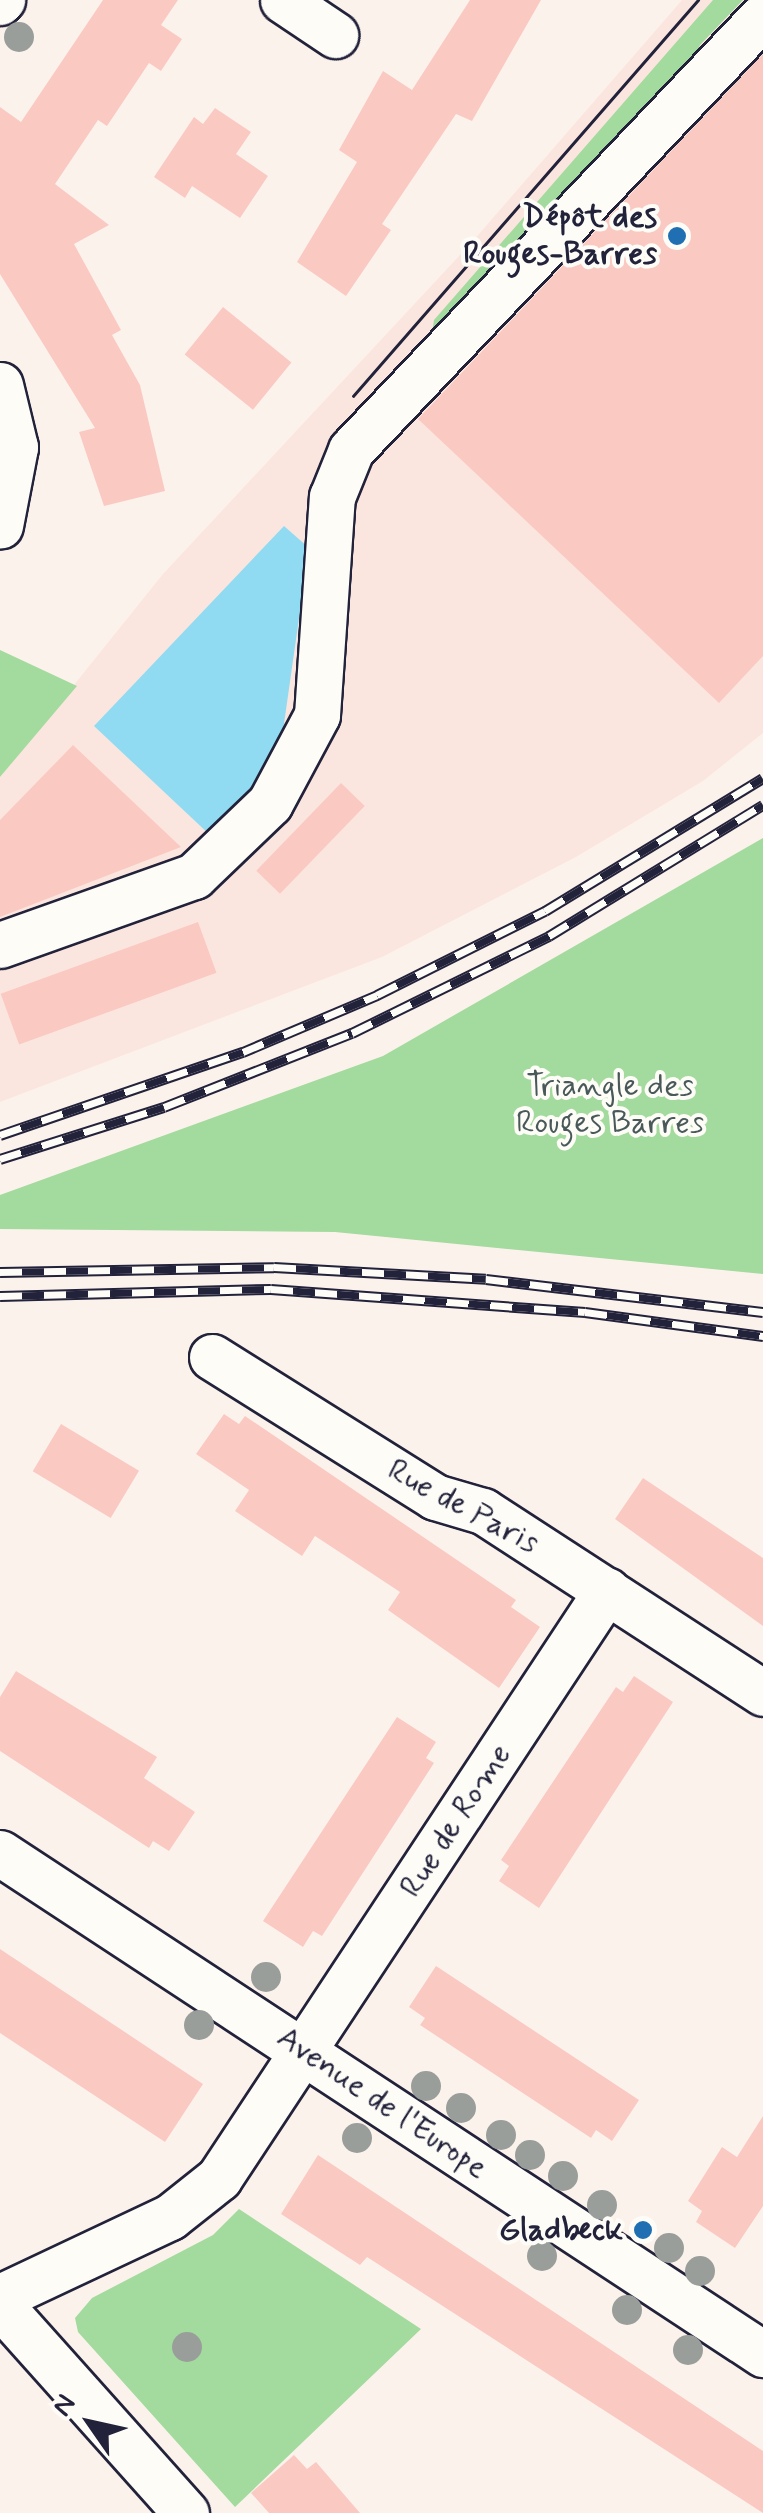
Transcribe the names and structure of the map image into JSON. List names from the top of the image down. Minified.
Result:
{"streets":{"street":["Rue de Paris","Rue de Rome","Avenue de l'Europe"]},"crossings":[["Rue de Paris","Rue de Rome"],["Rue de Rome","Avenue de l'Europe"]],"parks":["Triangle des Rouges Barres"],"places":["Dépôt des Rouges-Barres","Gladbeck"],"north":"top left"}
